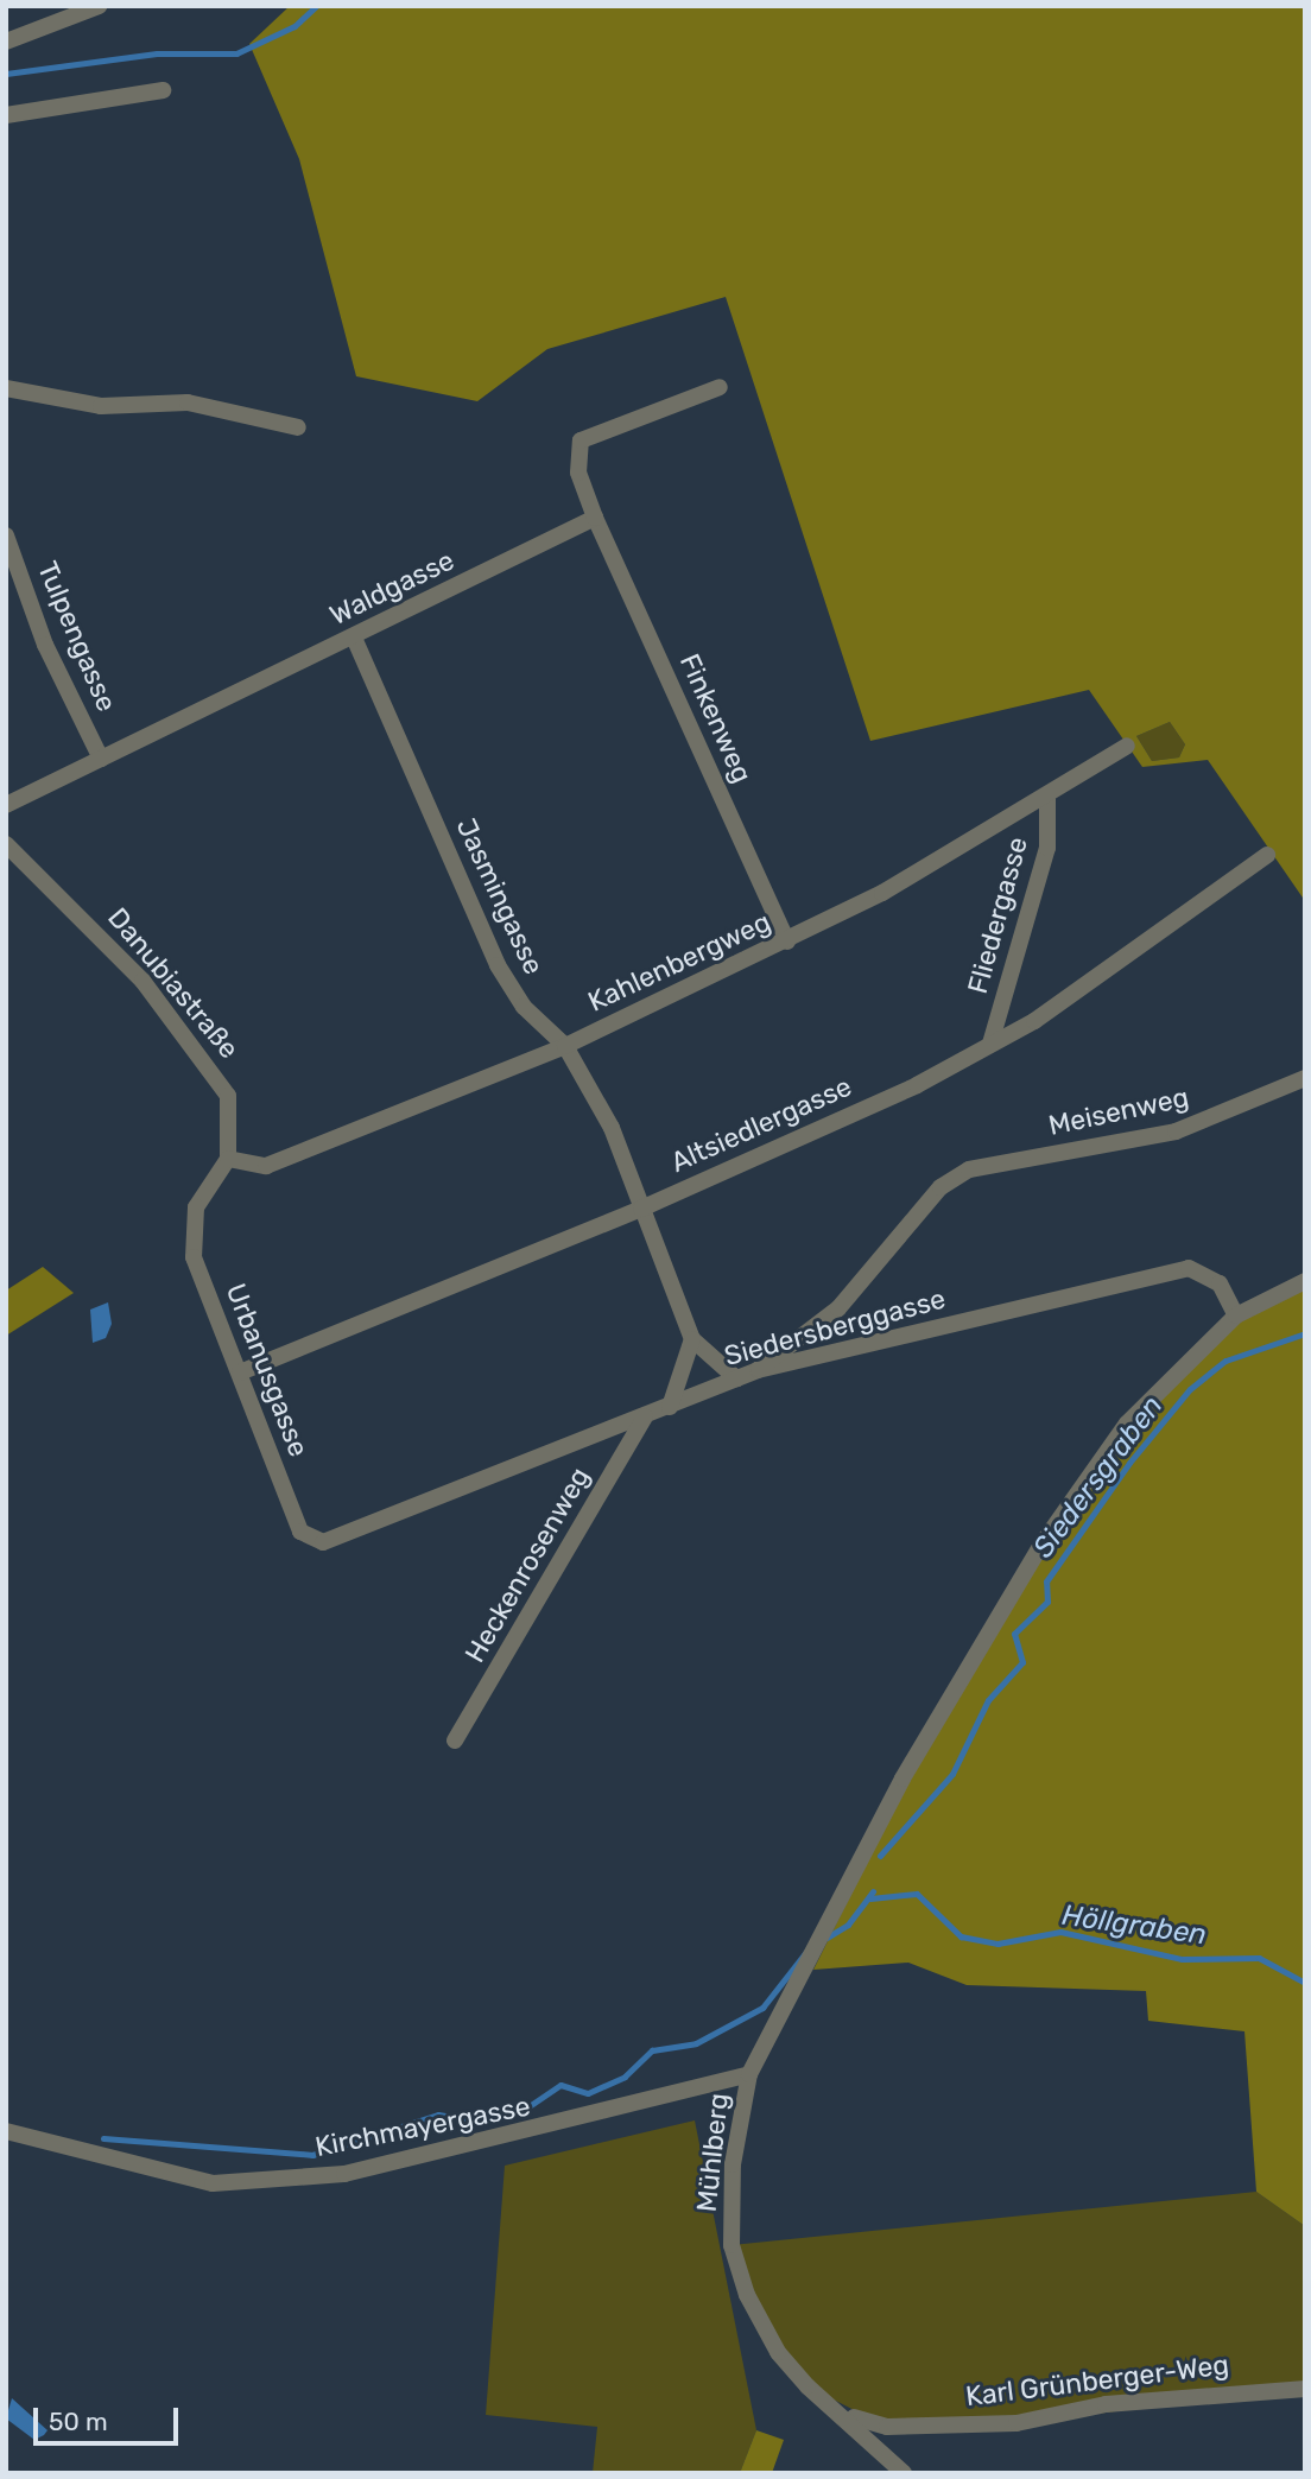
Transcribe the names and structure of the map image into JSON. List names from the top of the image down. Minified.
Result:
{"streets":{"street":["Waldgasse","Tulpengasse","Finkenweg","Jasmingasse","Fliedergasse","Kahlenbergweg","Danubiastraße","Meisenweg","Altsiedlergasse","Siedersberggasse","Urbanusgasse","Heckenrosenweg","Kirchmayergasse","Mühlberg","Karl Grünberger-Weg"]},"crossings":[["Waldgasse","Tulpengasse"],["Waldgasse","Finkenweg"],["Waldgasse","Jasmingasse"],["Finkenweg","Kahlenbergweg"],["Jasmingasse","Kahlenbergweg"],["Jasmingasse","Altsiedlergasse"],["Jasmingasse","Siedersberggasse"],["Fliedergasse","Kahlenbergweg"],["Fliedergasse","Altsiedlergasse"],["Kahlenbergweg","Danubiastraße"],["Danubiastraße","Urbanusgasse"],["Meisenweg","Siedersberggasse"],["Altsiedlergasse","Urbanusgasse"],["Siedersberggasse","Urbanusgasse"],["Siedersberggasse","Heckenrosenweg"],["Kirchmayergasse","Mühlberg"],["Mühlberg","Karl Grünberger-Weg"]],"water":["Siedersgraben","Höllgraben"],"scale_bar":"50 m"}
